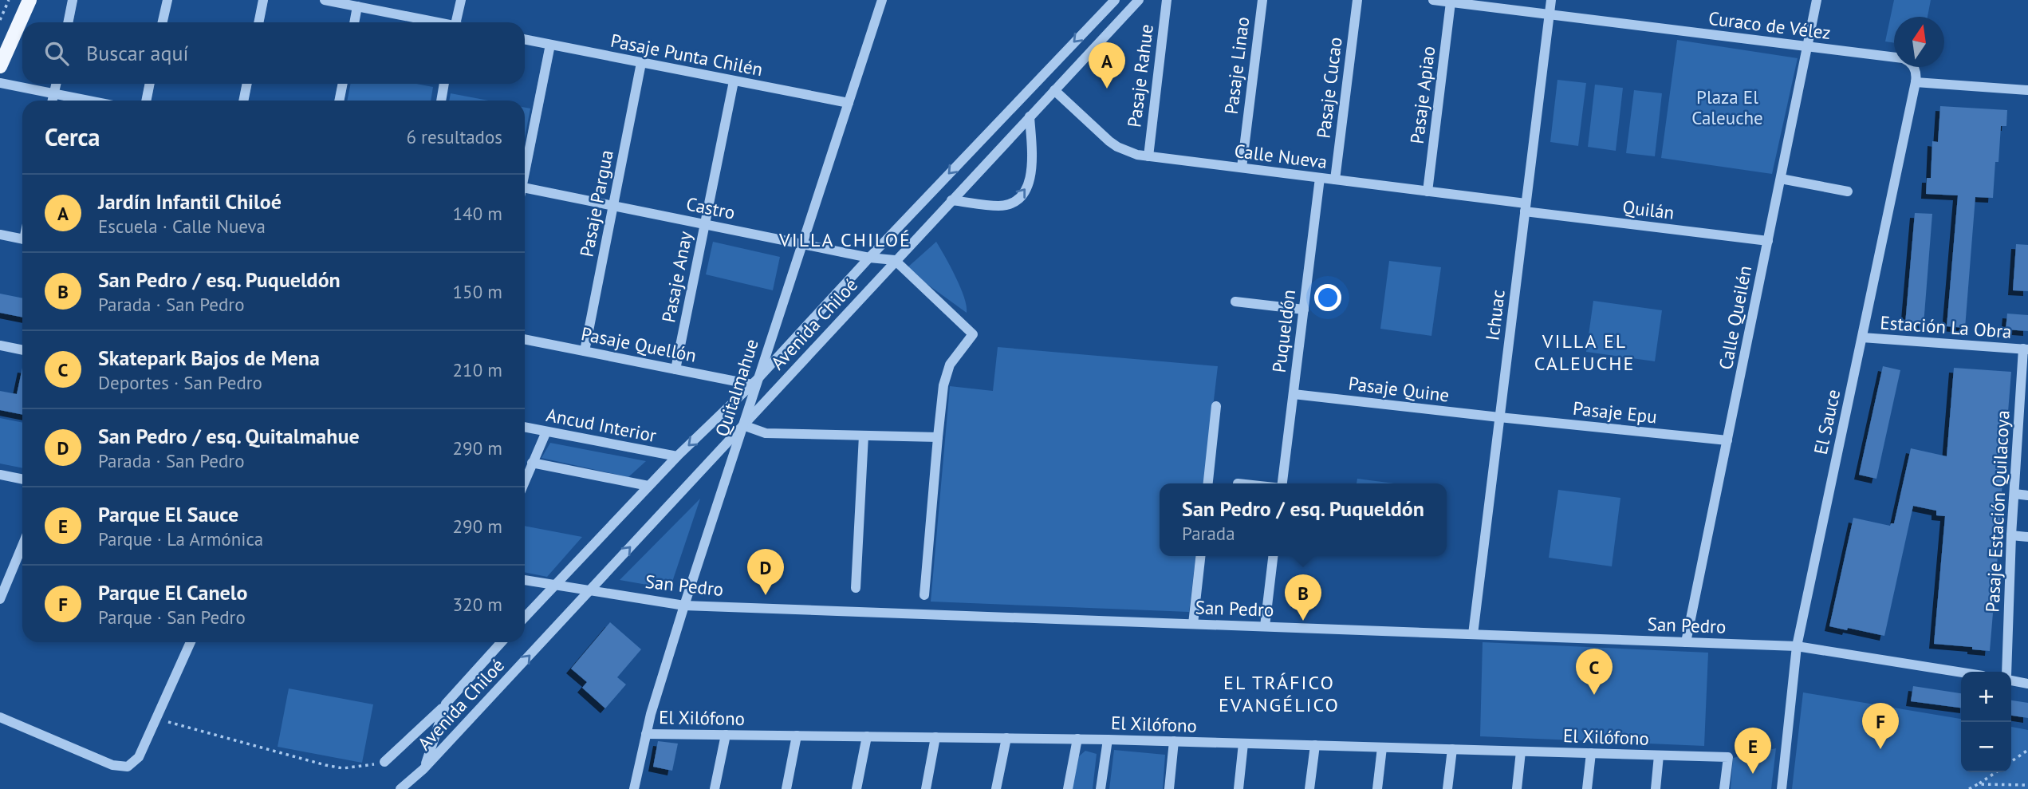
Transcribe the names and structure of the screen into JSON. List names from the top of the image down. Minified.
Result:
{"streets":{"street":["Curaco de Vélez","Pasaje Punta Chilén","Pasaje Linao","Pasaje Rahue","Pasaje Cucao","Pasaje Apiao","Calle Nueva","Pasaje Pargua","Castro","Quilán","Pasaje Anay","Ichuac","Calle Queilén","Avenida Chiloé","Estación La Obra","Puqueldón","Pasaje Quellón","Quitalmahue","Pasaje Quine","Pasaje Epu","El Sauce","Ancud Interior","Pasaje Estación Quilacoya","San Pedro","El Xilófono"]},"crossings":[["Curaco de Vélez","Pasaje Apiao"],["Curaco de Vélez","Ichuac"],["Curaco de Vélez","Calle Queilén"],["Pasaje Punta Chilén","Pasaje Pargua"],["Pasaje Punta Chilén","Pasaje Anay"],["Pasaje Punta Chilén","Quitalmahue"],["Pasaje Linao","Calle Nueva"],["Pasaje Rahue","Calle Nueva"],["Pasaje Cucao","Calle Nueva"],["Pasaje Apiao","Calle Nueva"],["Calle Nueva","Quilán"],["Calle Nueva","Ichuac"],["Calle Nueva","Avenida Chiloé"],["Calle Nueva","Puqueldón"],["Pasaje Pargua","Castro"],["Pasaje Pargua","Pasaje Quellón"],["Castro","Pasaje Anay"],["Castro","Avenida Chiloé"],["Castro","Quitalmahue"],["Quilán","Ichuac"],["Quilán","Calle Queilén"],["Pasaje Anay","Pasaje Quellón"],["Ichuac","Pasaje Quine"],["Ichuac","Pasaje Epu"],["Ichuac","San Pedro"],["Calle Queilén","Pasaje Epu"],["Calle Queilén","San Pedro"],["Avenida Chiloé","Pasaje Quellón"],["Avenida Chiloé","Quitalmahue"],["Avenida Chiloé","Ancud Interior"],["Avenida Chiloé","San Pedro"],["Estación La Obra","El Sauce"],["Estación La Obra","Pasaje Estación Quilacoya"],["Puqueldón","Pasaje Quine"],["Pasaje Quellón","Quitalmahue"],["Quitalmahue","San Pedro"],["Quitalmahue","El Xilófono"],["Pasaje Quine","Pasaje Epu"],["El Sauce","San Pedro"]],"districts":["VILLA CHILOÉ","VILLA EL CALEUCHE","EL TRÁFICO EVANGÉLICO"],"parks":["Plaza El Caleuche"],"north":"top","page":{"search":"Buscar aquí","pins":["A","D","B","C","F","E"],"heading":["Cerca","6 resultados"],"list":[{"mark":"A","name":"Jardín Infantil Chiloé","note":"Escuela · Calle Nueva","value":"140 m"},{"mark":"B","name":"San Pedro / esq. Puqueldón","note":"Parada · San Pedro","value":"150 m"},{"mark":"C","name":"Skatepark Bajos de Mena","note":"Deportes · San Pedro","value":"210 m"},{"mark":"D","name":"San Pedro / esq. Quitalmahue","note":"Parada · San Pedro","value":"290 m"},{"mark":"E","name":"Parque El Sauce","note":"Parque · La Armónica","value":"290 m"},{"mark":"F","name":"Parque El Canelo","note":"Parque · San Pedro","value":"320 m"}],"popup":["San Pedro / esq. Puqueldón","Parada"],"map_buttons":["+","−"]}}
